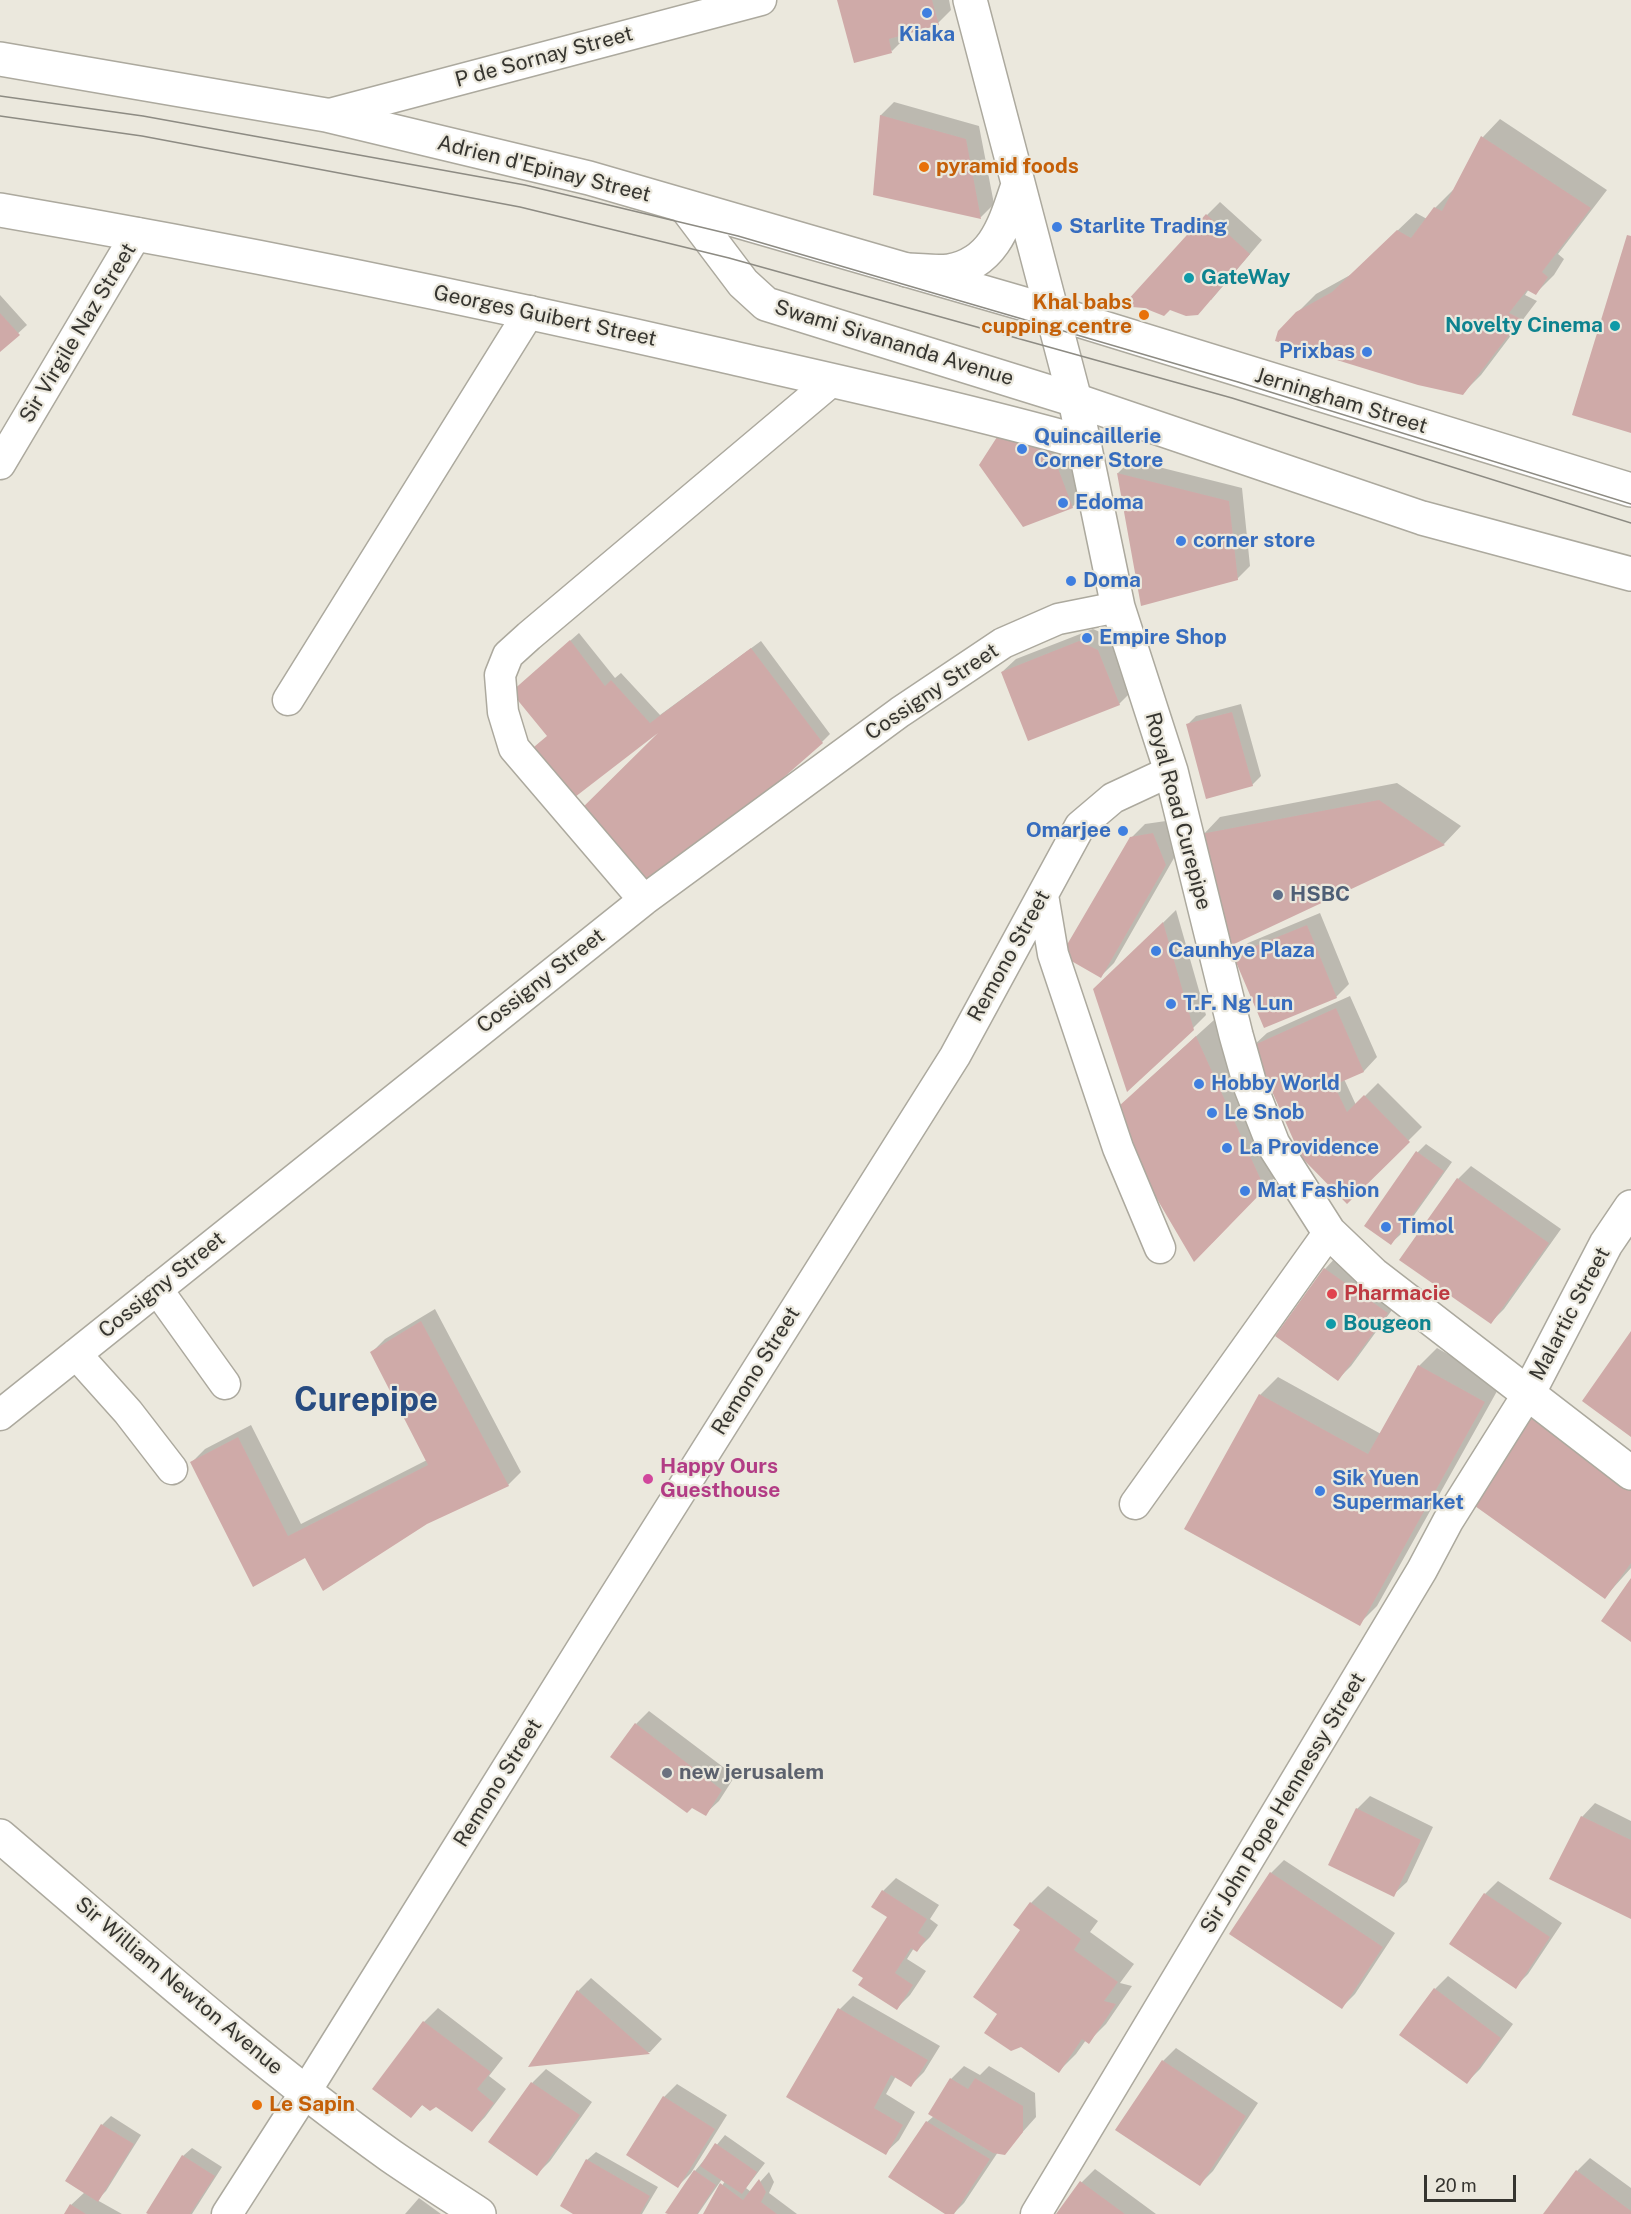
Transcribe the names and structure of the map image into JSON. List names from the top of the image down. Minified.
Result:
{"streets":{"street":["P de Sornay Street","Adrien d'Epinay Street","Georges Guibert Street","Sir Virgile Naz Street","Swami Sivananda Avenue","Jerningham Street","Cossigny Street","Royal Road Curepipe","Remono Street","Malartic Street","Sir John Pope Hennessy Street","Sir William Newton Avenue"]},"crossings":[["P de Sornay Street","Adrien d'Epinay Street"],["Adrien d'Epinay Street","Swami Sivananda Avenue"],["Adrien d'Epinay Street","Jerningham Street"],["Adrien d'Epinay Street","Royal Road Curepipe"],["Georges Guibert Street","Sir Virgile Naz Street"],["Georges Guibert Street","Royal Road Curepipe"],["Swami Sivananda Avenue","Royal Road Curepipe"],["Jerningham Street","Royal Road Curepipe"],["Cossigny Street","Royal Road Curepipe"],["Royal Road Curepipe","Remono Street"],["Royal Road Curepipe","Malartic Street"],["Royal Road Curepipe","Sir John Pope Hennessy Street"],["Remono Street","Sir William Newton Avenue"],["Malartic Street","Sir John Pope Hennessy Street"]],"districts":["Curepipe"],"places":["Kiaka","pyramid foods","Starlite Trading","GateWay","Khal babs cupping centre","Novelty Cinema","Prixbas","Quincaillerie Corner Store","Edoma","corner store","Doma","Empire Shop","Omarjee","HSBC","Caunhye Plaza","T.F. Ng Lun","Hobby World","Le Snob","La Providence","Mat Fashion","Timol","Pharmacie","Bougeon","Happy Ours Guesthouse","Sik Yuen Supermarket","new jerusalem","Le Sapin"],"scale_bar":"20 m"}
